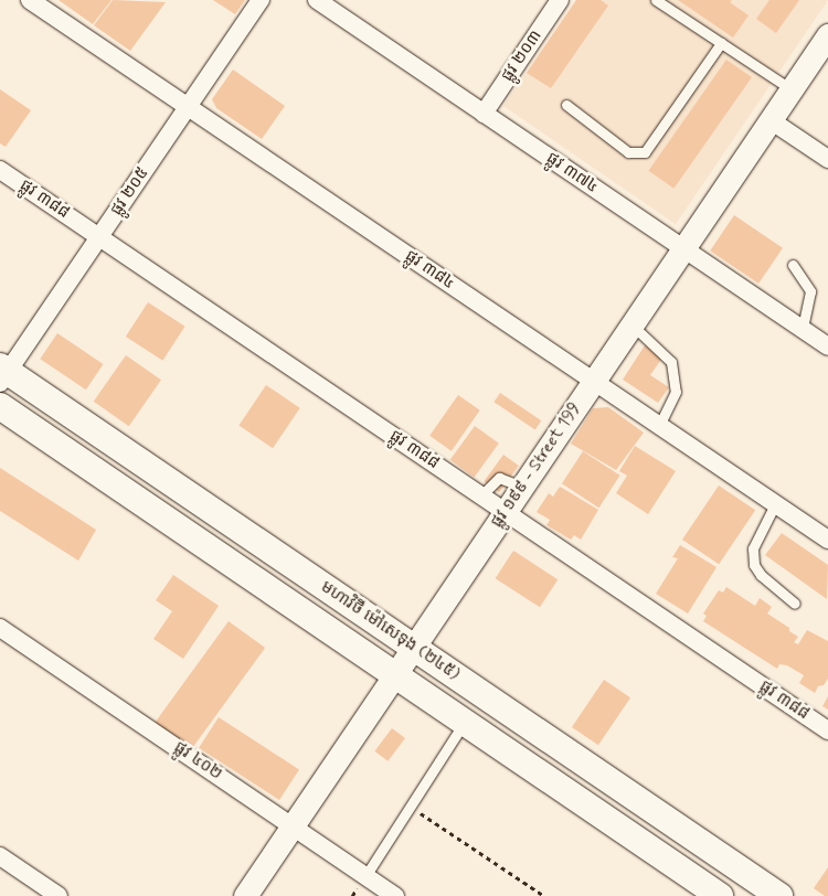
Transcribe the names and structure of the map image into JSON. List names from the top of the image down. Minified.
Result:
{"streets":{"main road":["មហាវិថី ម៉ៅសេទុង (២៤៥)"],"street":["ផ្លូវ ២០៣","ផ្លូវ ៣៧៤","ផ្លូវ ២០៥","ផ្លូវ ៣៨៨","ផ្លូវ ៣៨៤","ផ្លូវ ១៩៩ - Street 199","ផ្លូវ ៤០២"]},"crossings":[["ផ្លូវ ២០៣","ផ្លូវ ៣៧៤"],["ផ្លូវ ៣៧៤","ផ្លូវ ១៩៩ - Street 199"],["ផ្លូវ ២០៥","ផ្លូវ ៣៨៨"],["ផ្លូវ ២០៥","ផ្លូវ ៣៨៤"],["ផ្លូវ ២០៥","មហាវិថី ម៉ៅសេទុង (២៤៥)"],["ផ្លូវ ៣៨៨","ផ្លូវ ១៩៩ - Street 199"],["ផ្លូវ ៣៨៤","ផ្លូវ ១៩៩ - Street 199"],["ផ្លូវ ១៩៩ - Street 199","មហាវិថី ម៉ៅសេទុង (២៤៥)"],["ផ្លូវ ១៩៩ - Street 199","ផ្លូវ ៤០២"]]}
